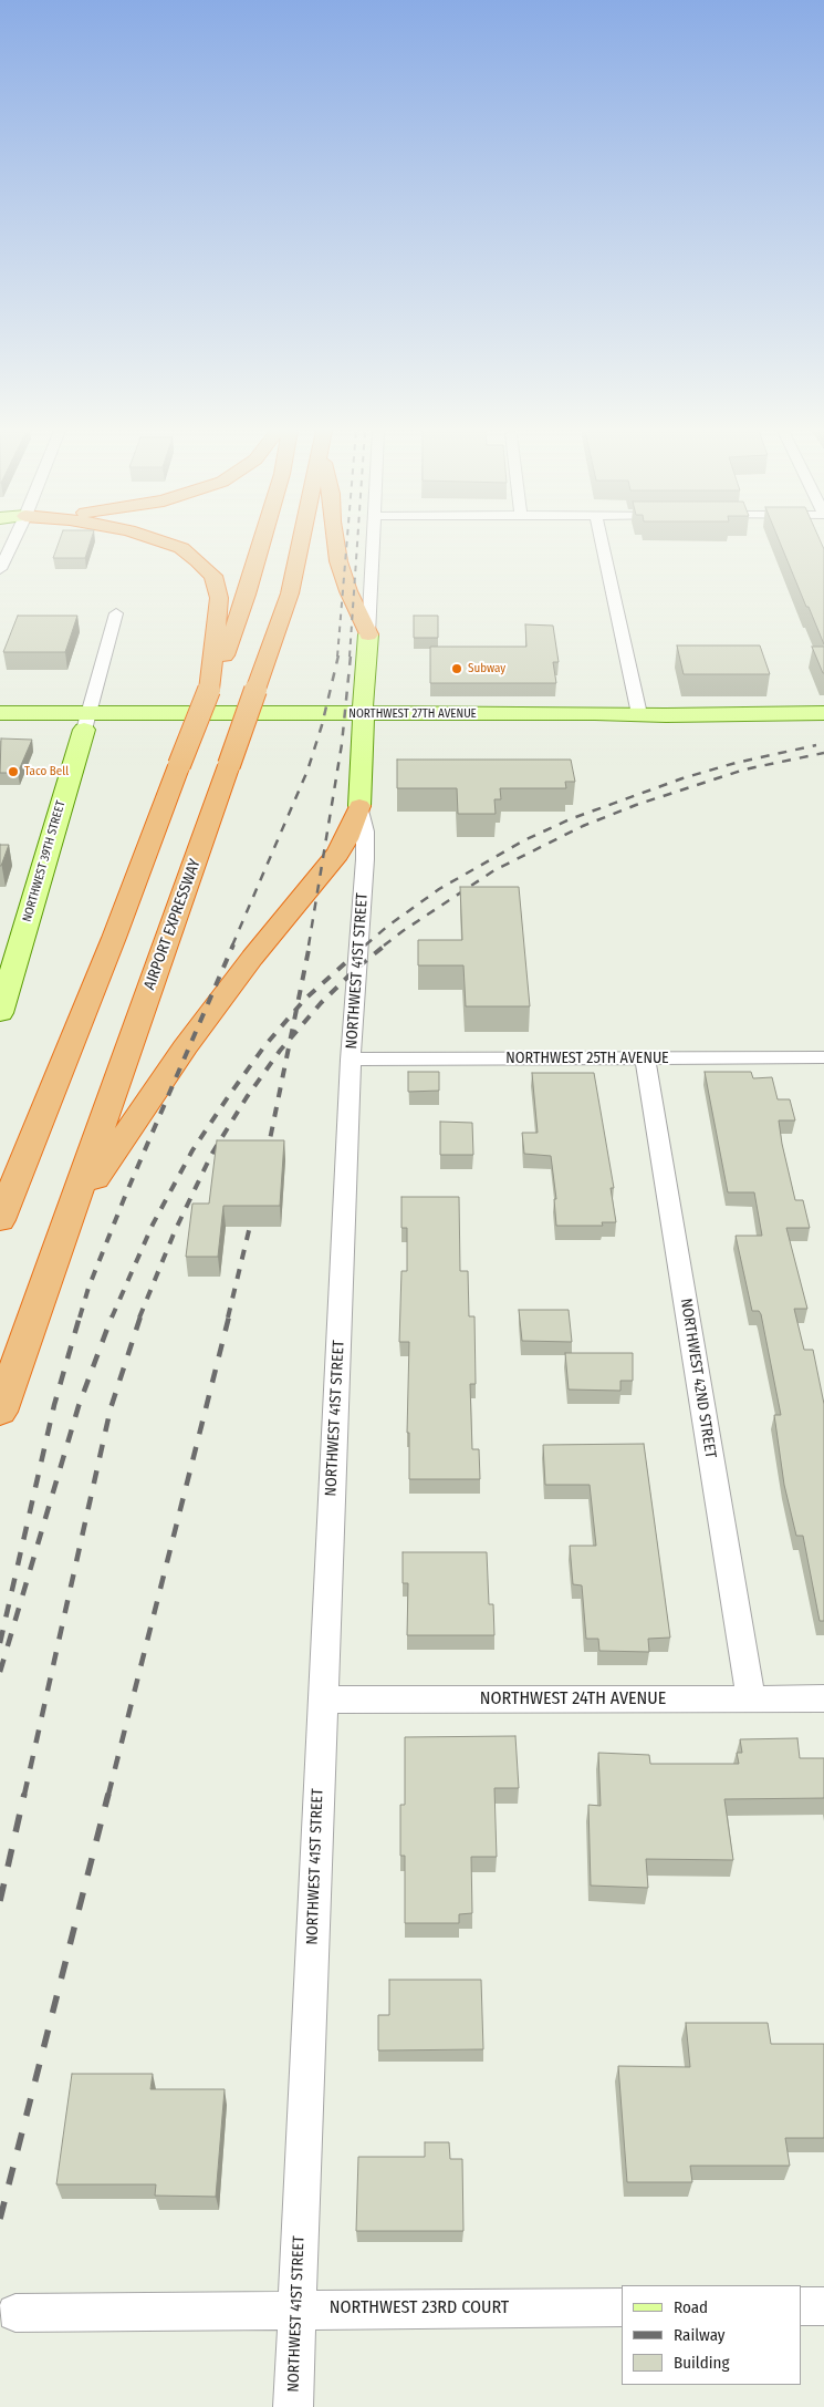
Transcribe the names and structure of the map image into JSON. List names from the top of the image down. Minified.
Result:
{"streets":{"highway":["AIRPORT EXPRESSWAY"],"main road":["NORTHWEST 27TH AVENUE","NORTHWEST 39TH STREET","NORTHWEST 41ST STREET"],"street":["NORTHWEST 25TH AVENUE","NORTHWEST 42ND STREET","NORTHWEST 24TH AVENUE","NORTHWEST 23RD COURT"]},"crossings":[["NORTHWEST 27TH AVENUE","NORTHWEST 39TH STREET"],["NORTHWEST 27TH AVENUE","NORTHWEST 41ST STREET"],["NORTHWEST 41ST STREET","NORTHWEST 25TH AVENUE"],["NORTHWEST 41ST STREET","NORTHWEST 24TH AVENUE"],["NORTHWEST 41ST STREET","NORTHWEST 23RD COURT"],["NORTHWEST 25TH AVENUE","NORTHWEST 42ND STREET"],["NORTHWEST 42ND STREET","NORTHWEST 24TH AVENUE"]],"places":["Subway","Taco Bell"],"legend":["Road","Railway","Building"]}
